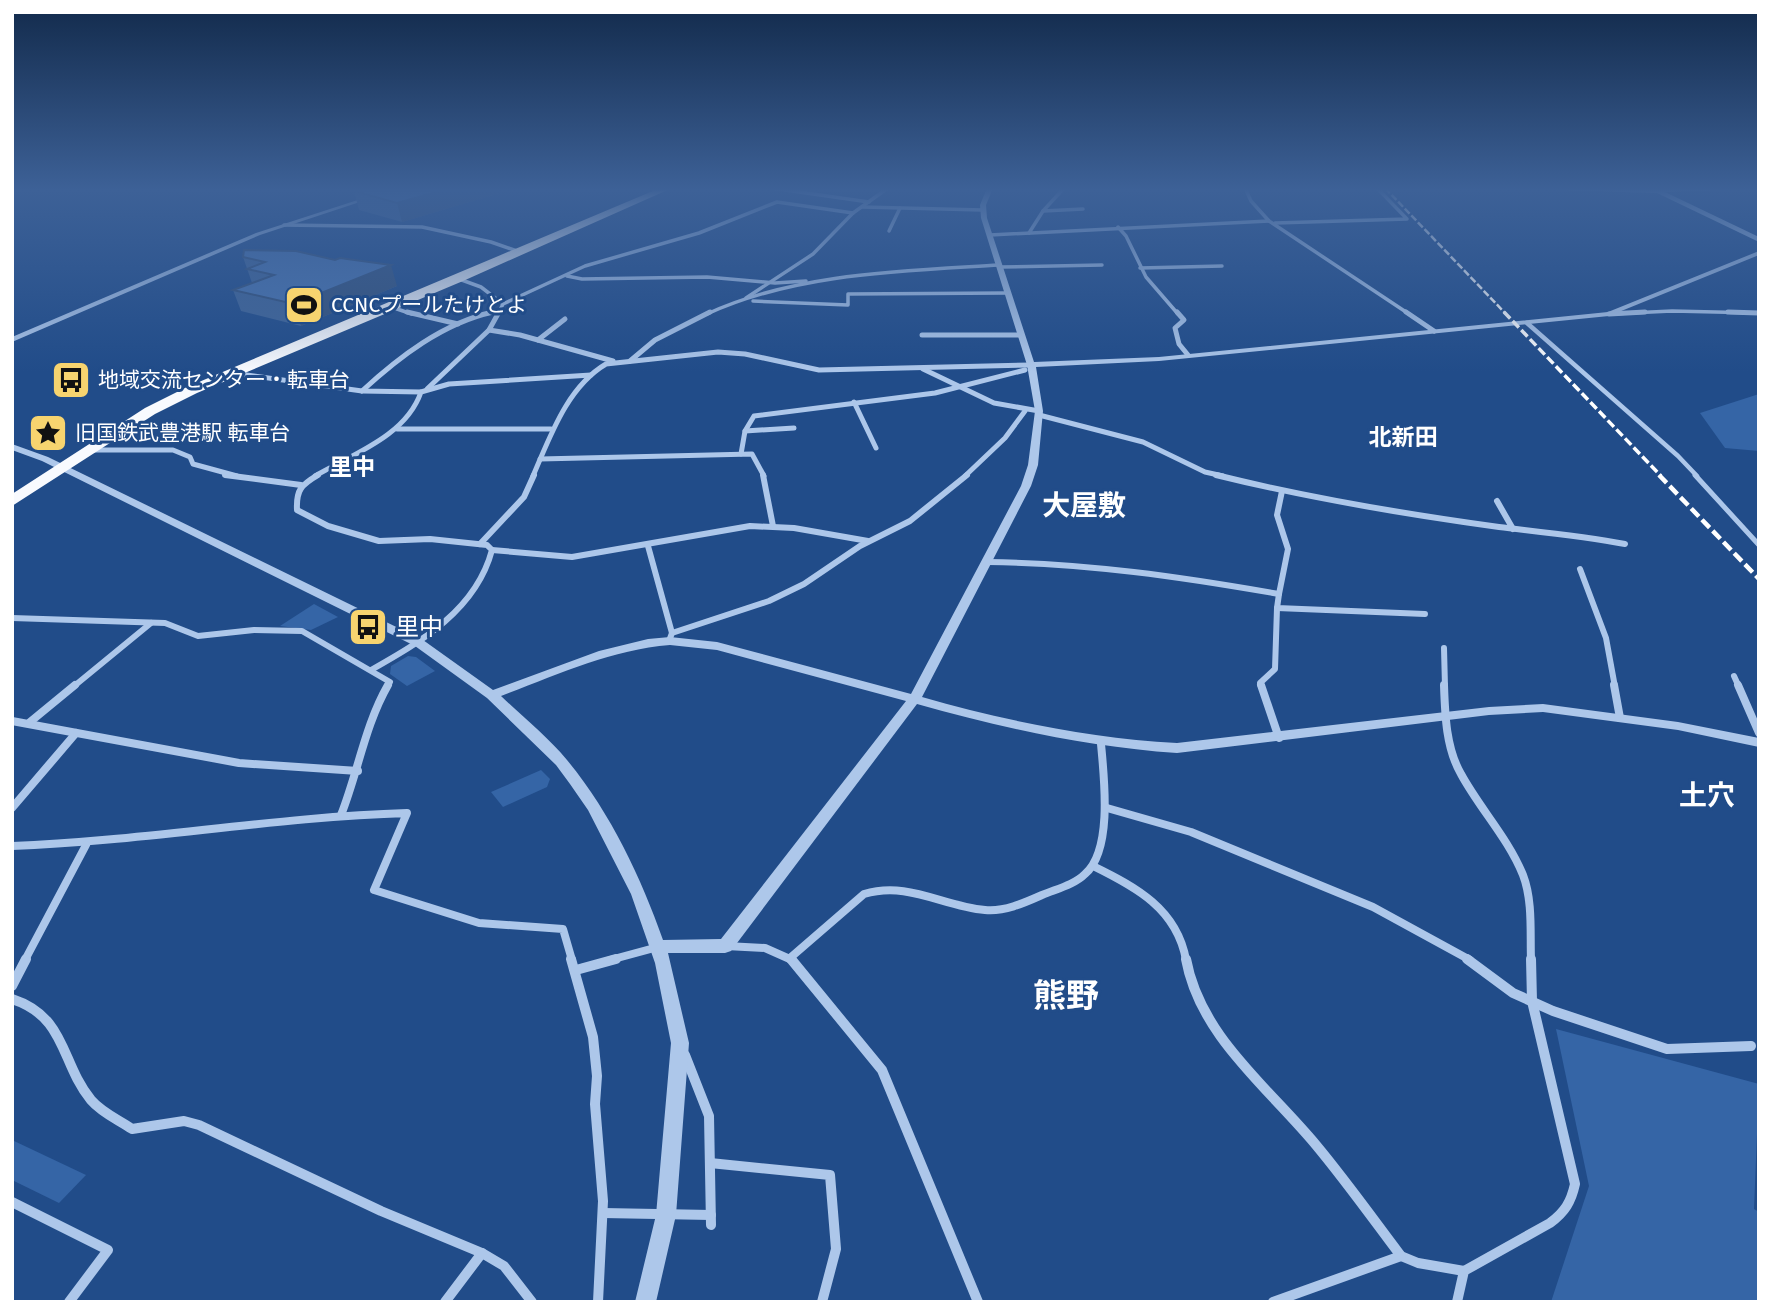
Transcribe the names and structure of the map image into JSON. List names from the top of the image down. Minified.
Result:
{"districts":["北新田","里中","大屋敷","土穴","熊野"],"places":{"sports":["CCNCプールたけとよ"],"bus stop":["地域交流センター・転車台","里中"],"place":["旧国鉄武豊港駅 転車台"]}}
